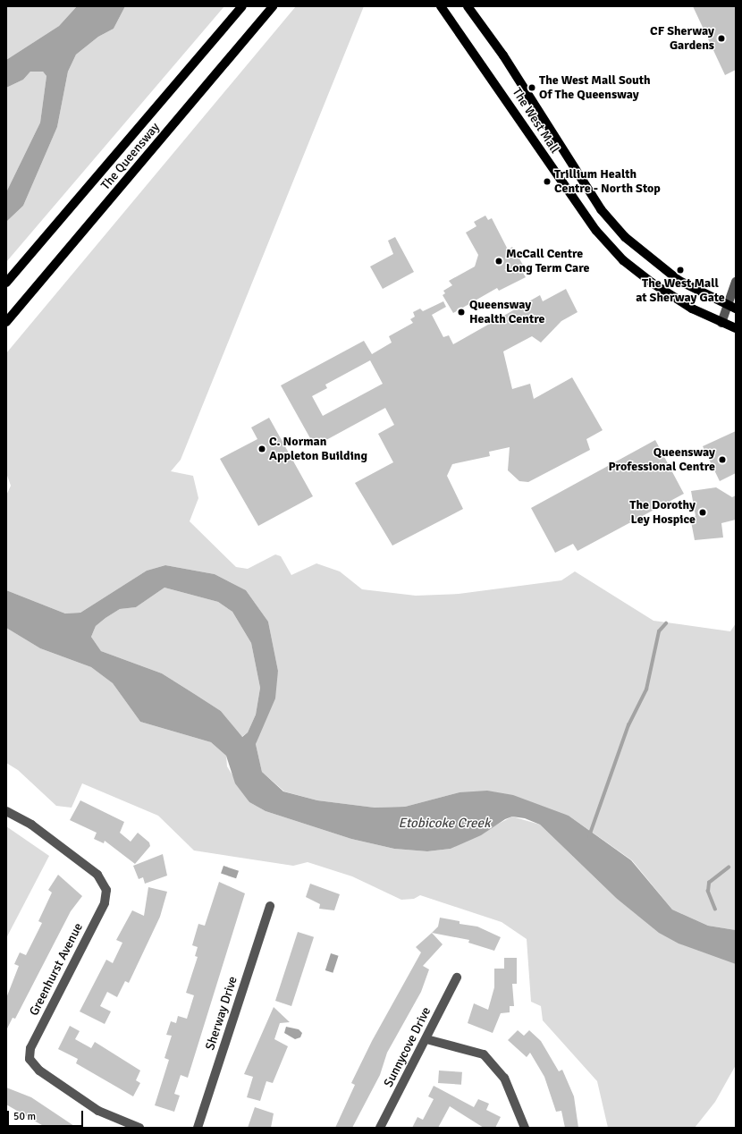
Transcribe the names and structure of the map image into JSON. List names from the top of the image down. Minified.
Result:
{"streets":{"main road":["The West Mall","The Queensway"],"street":["Greenhurst Avenue","Sherway Drive","Sunnycove Drive"]},"water":["Etobicoke Creek"],"places":["CF Sherway Gardens","The West Mall South Of The Queensway","Trillium Health Centre - North Stop","McCall Centre Long Term Care","The West Mall at Sherway Gate","Queensway Health Centre","C. Norman Appleton Building","Queensway Professional Centre","The Dorothy Ley Hospice"],"scale_bar":"50 m"}
